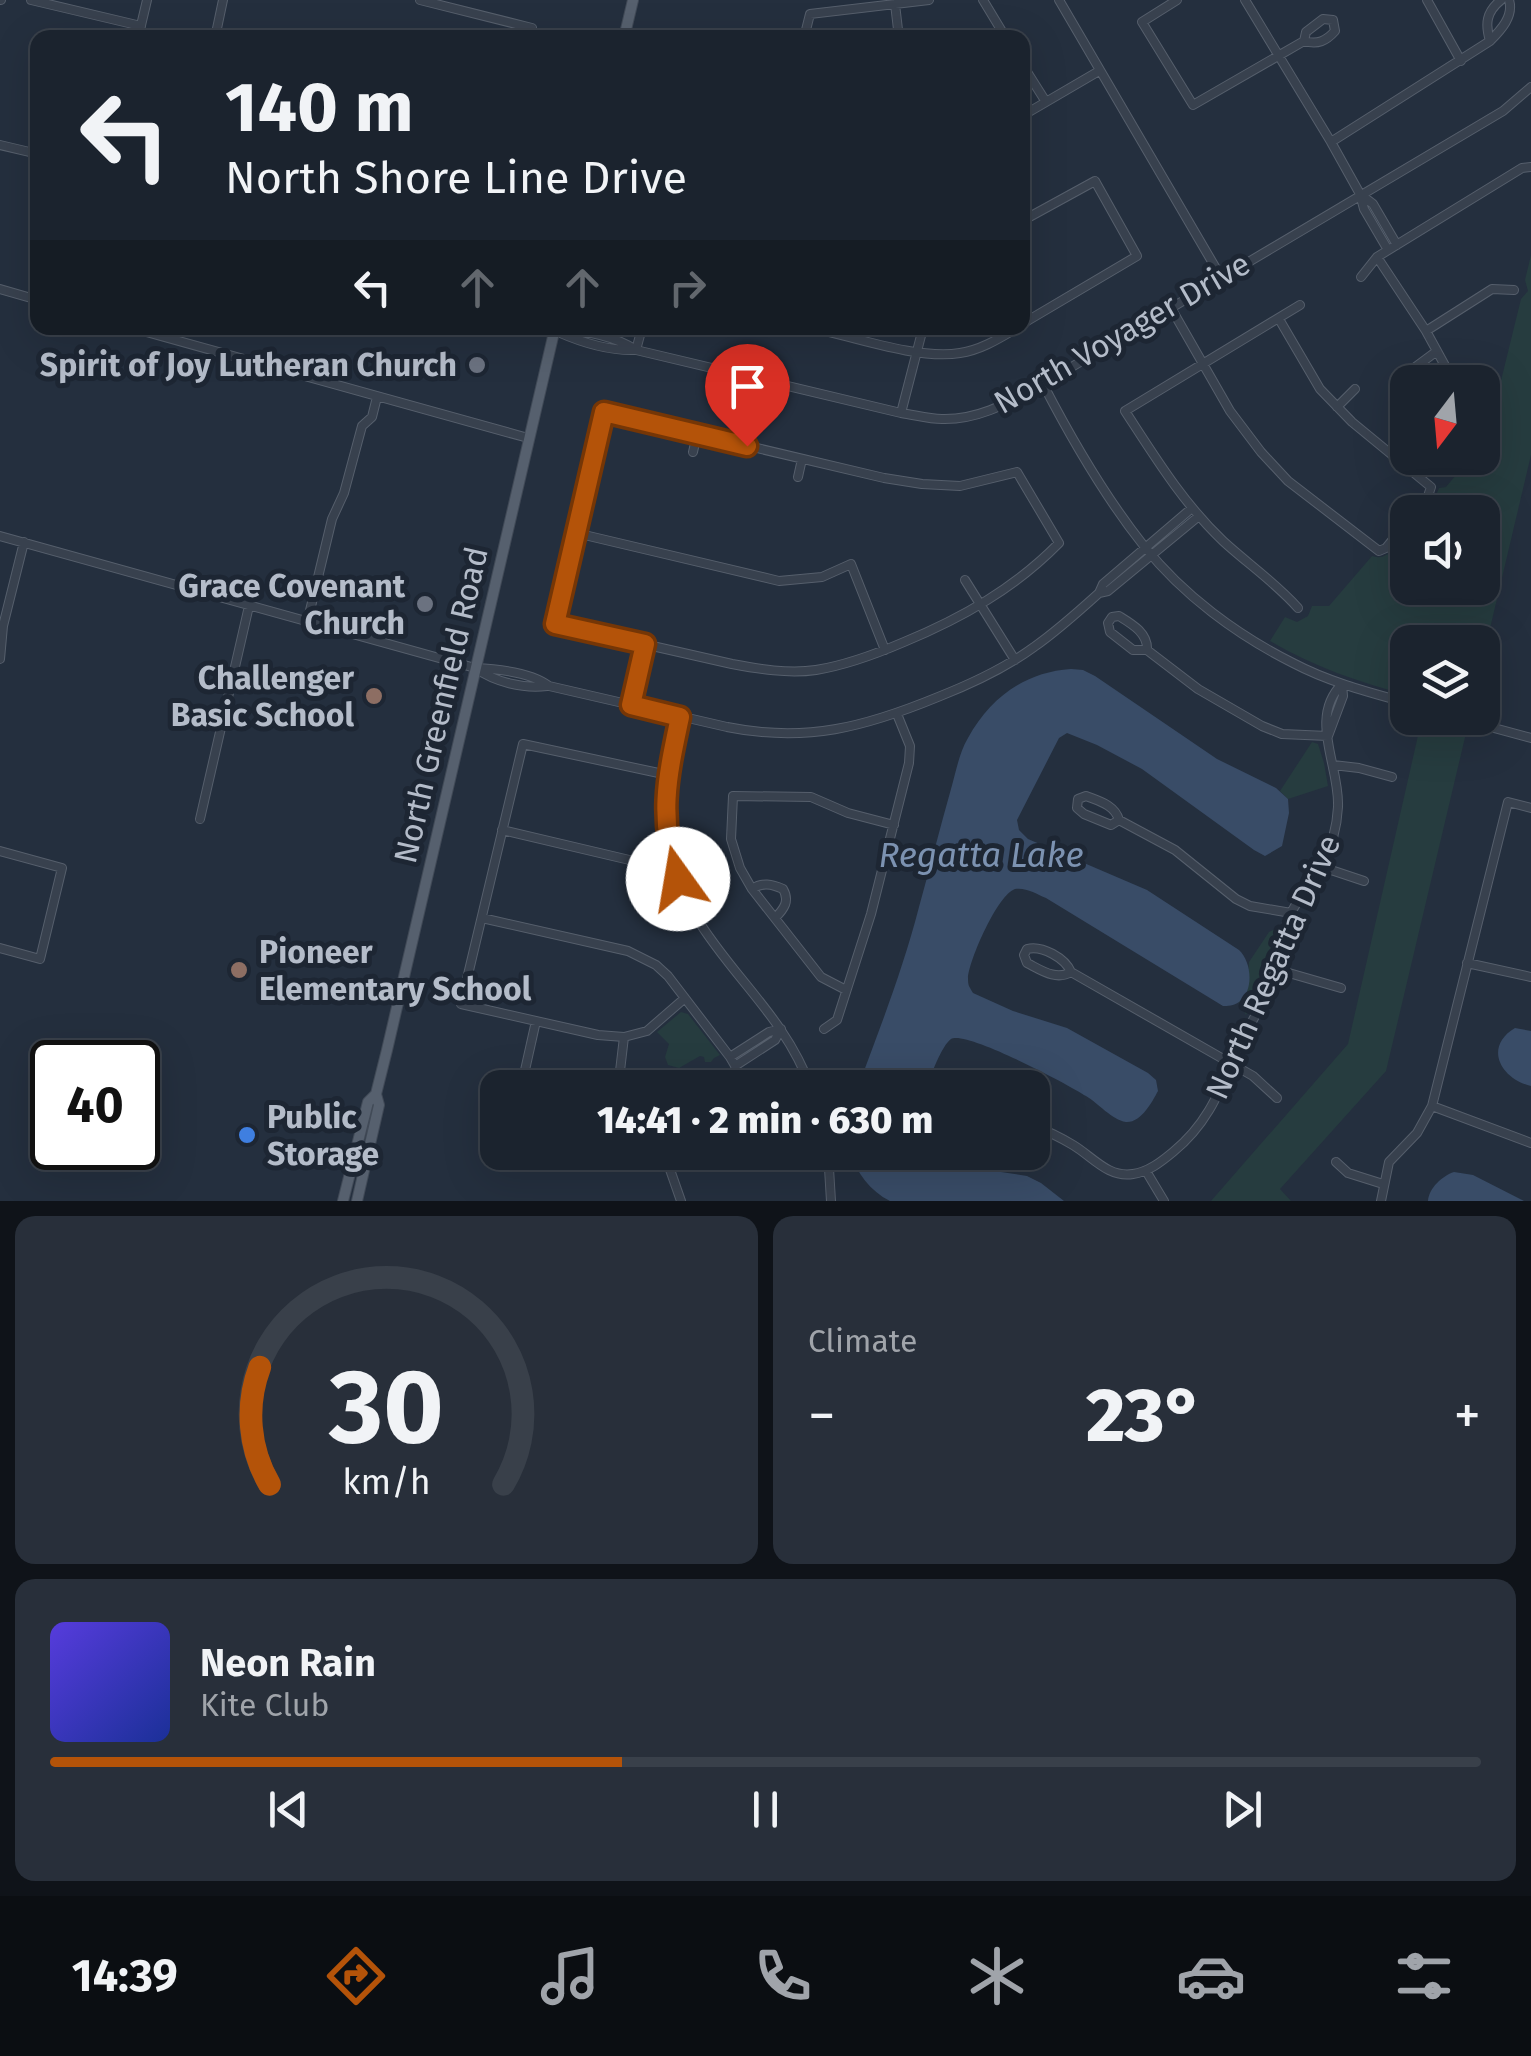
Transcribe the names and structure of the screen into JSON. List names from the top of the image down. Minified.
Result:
{"streets":{"main road":["North Greenfield Road"],"street":["North Voyager Drive","North Regatta Drive"]},"water":["Regatta Lake"],"places":["Spirit of Joy Lutheran Church","Grace Covenant Church","Challenger Basic School","Pioneer Elementary School","Public Storage"],"north":"bottom","page":{"turn":["140 m","North Shore Line Drive"],"limit":"40","trip":"14:41 · 2 min · 630 m","tile":"Climate","heat":["−","23°","+"],"song":["Neon Rain","Kite Club"],"tabs":"14:39","gauge":["30","km/h"]}}
